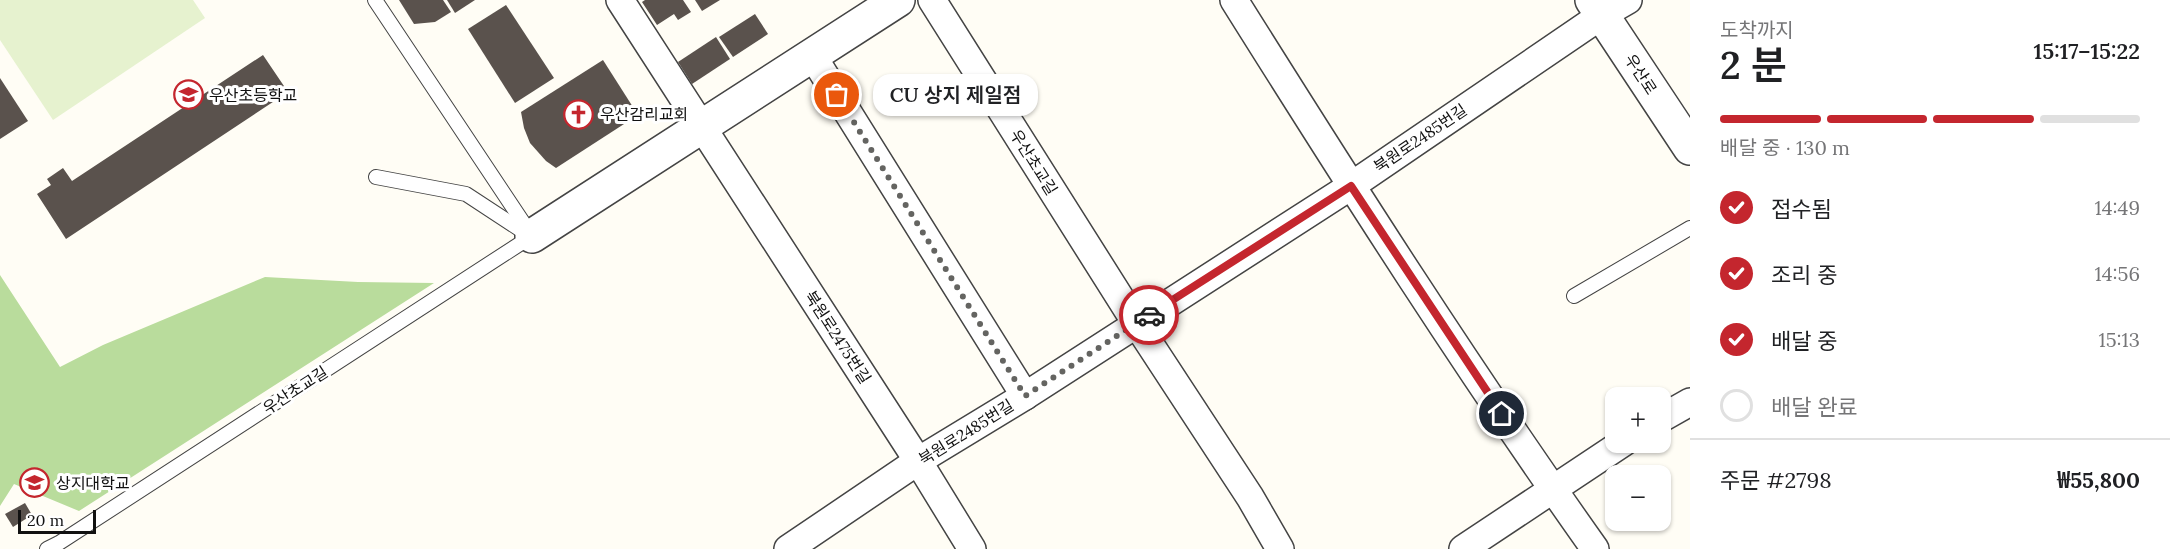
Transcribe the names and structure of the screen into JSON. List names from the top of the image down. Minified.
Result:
{"streets":{"street":["우산로","북원로2485번길","우산초교길","북원로2475번길"]},"crossings":[["우산로","북원로2485번길"],["북원로2485번길","우산초교길"],["북원로2485번길","북원로2475번길"],["우산초교길","북원로2475번길"]],"places":{"school or university":["우산초등학교","상지대학교"],"other":["CU 상지 제일점"],"church":["우산감리교회"]},"scale_bar":"20 m","page":{"heading":["2 분","도착까지","15:17–15:22"],"panel":["주문 #2798","₩55,800"],"bubble":"CU 상지 제일점","bar":"배달 중 · 130 m","list":[["접수됨","14:49"],["조리 중","14:56"],["배달 중","15:13"],"배달 완료"],"map_buttons":["+","−"],"scale":"20 m"}}
